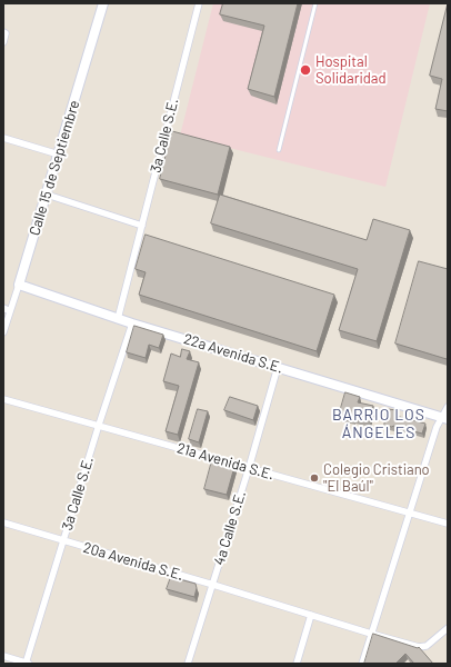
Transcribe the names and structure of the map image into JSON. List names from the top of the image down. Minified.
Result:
{"streets":{"street":["3a Calle S.E.","Calle 15 de Septiembre","22a Avenida S.E.","21a Avenida S.E.","4a Calle S.E.","20a Avenida S.E."]},"crossings":[["3a Calle S.E.","22a Avenida S.E."],["3a Calle S.E.","21a Avenida S.E."],["3a Calle S.E.","20a Avenida S.E."],["Calle 15 de Septiembre","22a Avenida S.E."],["22a Avenida S.E.","4a Calle S.E."],["21a Avenida S.E.","4a Calle S.E."],["4a Calle S.E.","20a Avenida S.E."]],"districts":["BARRIO LOS ÁNGELES"],"places":["Hospital Solidaridad","Colegio Cristiano \"El Baúl\""]}
